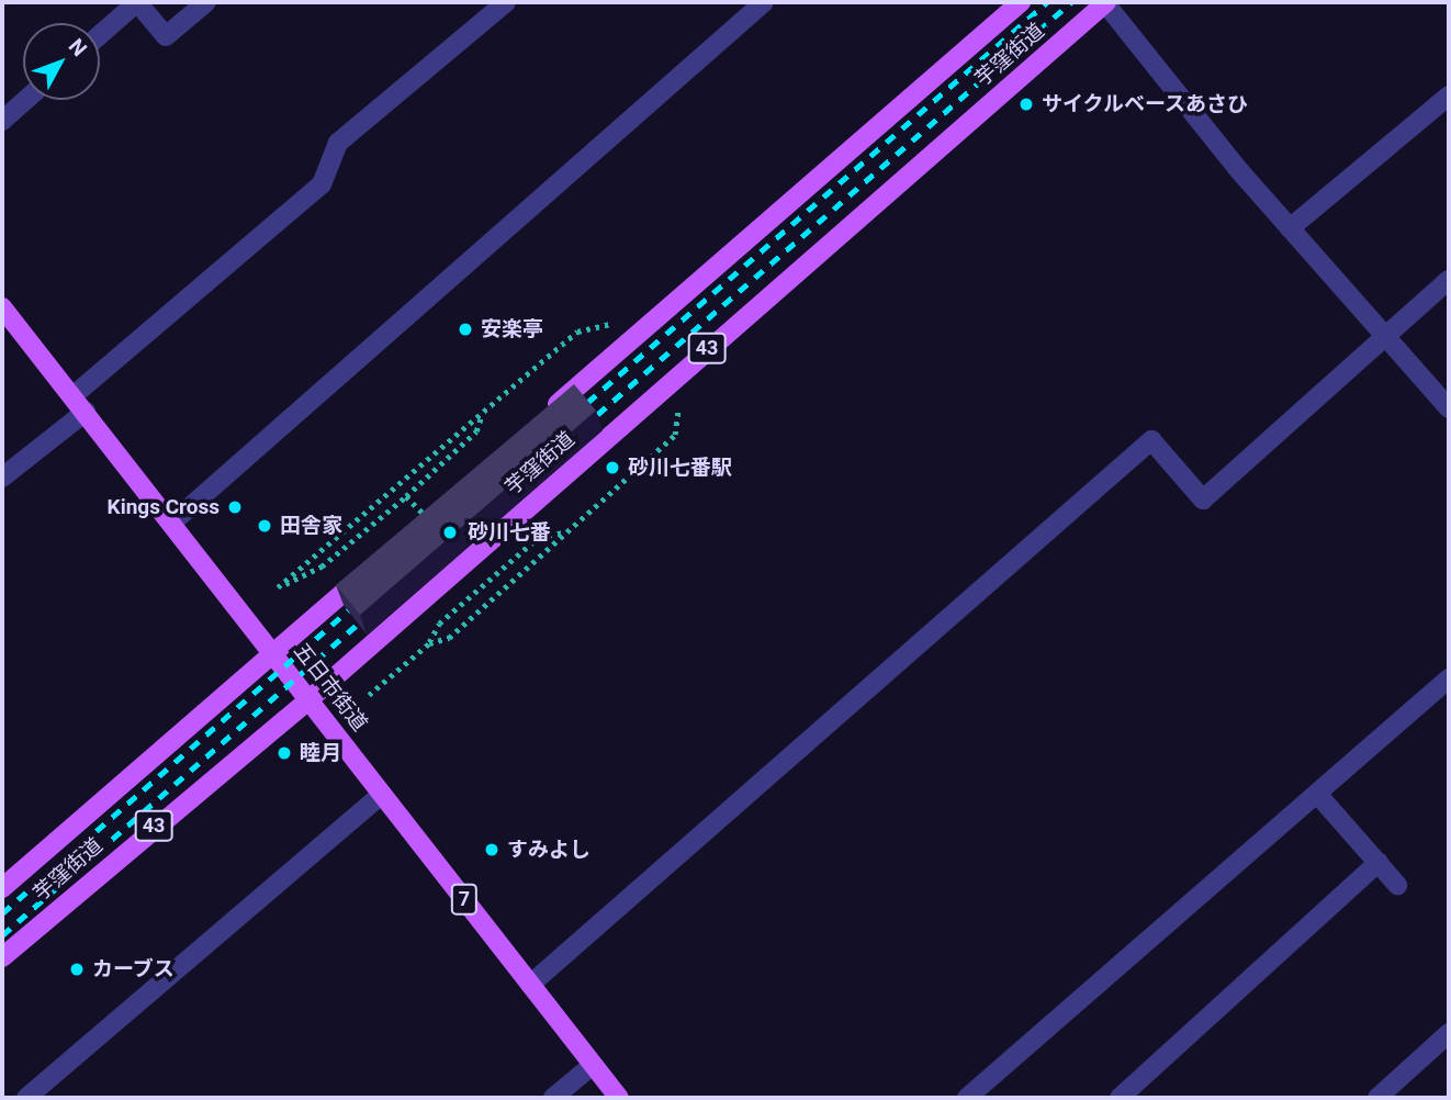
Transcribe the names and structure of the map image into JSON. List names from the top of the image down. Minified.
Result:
{"streets":{"main road":["芋窪街道","43","五日市街道","7"]},"crossings":[["芋窪街道","五日市街道"]],"places":["サイクルベースあさひ","安楽亭","砂川七番駅","Kings Cross","田舎家","砂川七番","睦月","すみよし","カーブス"],"north":"top right"}
